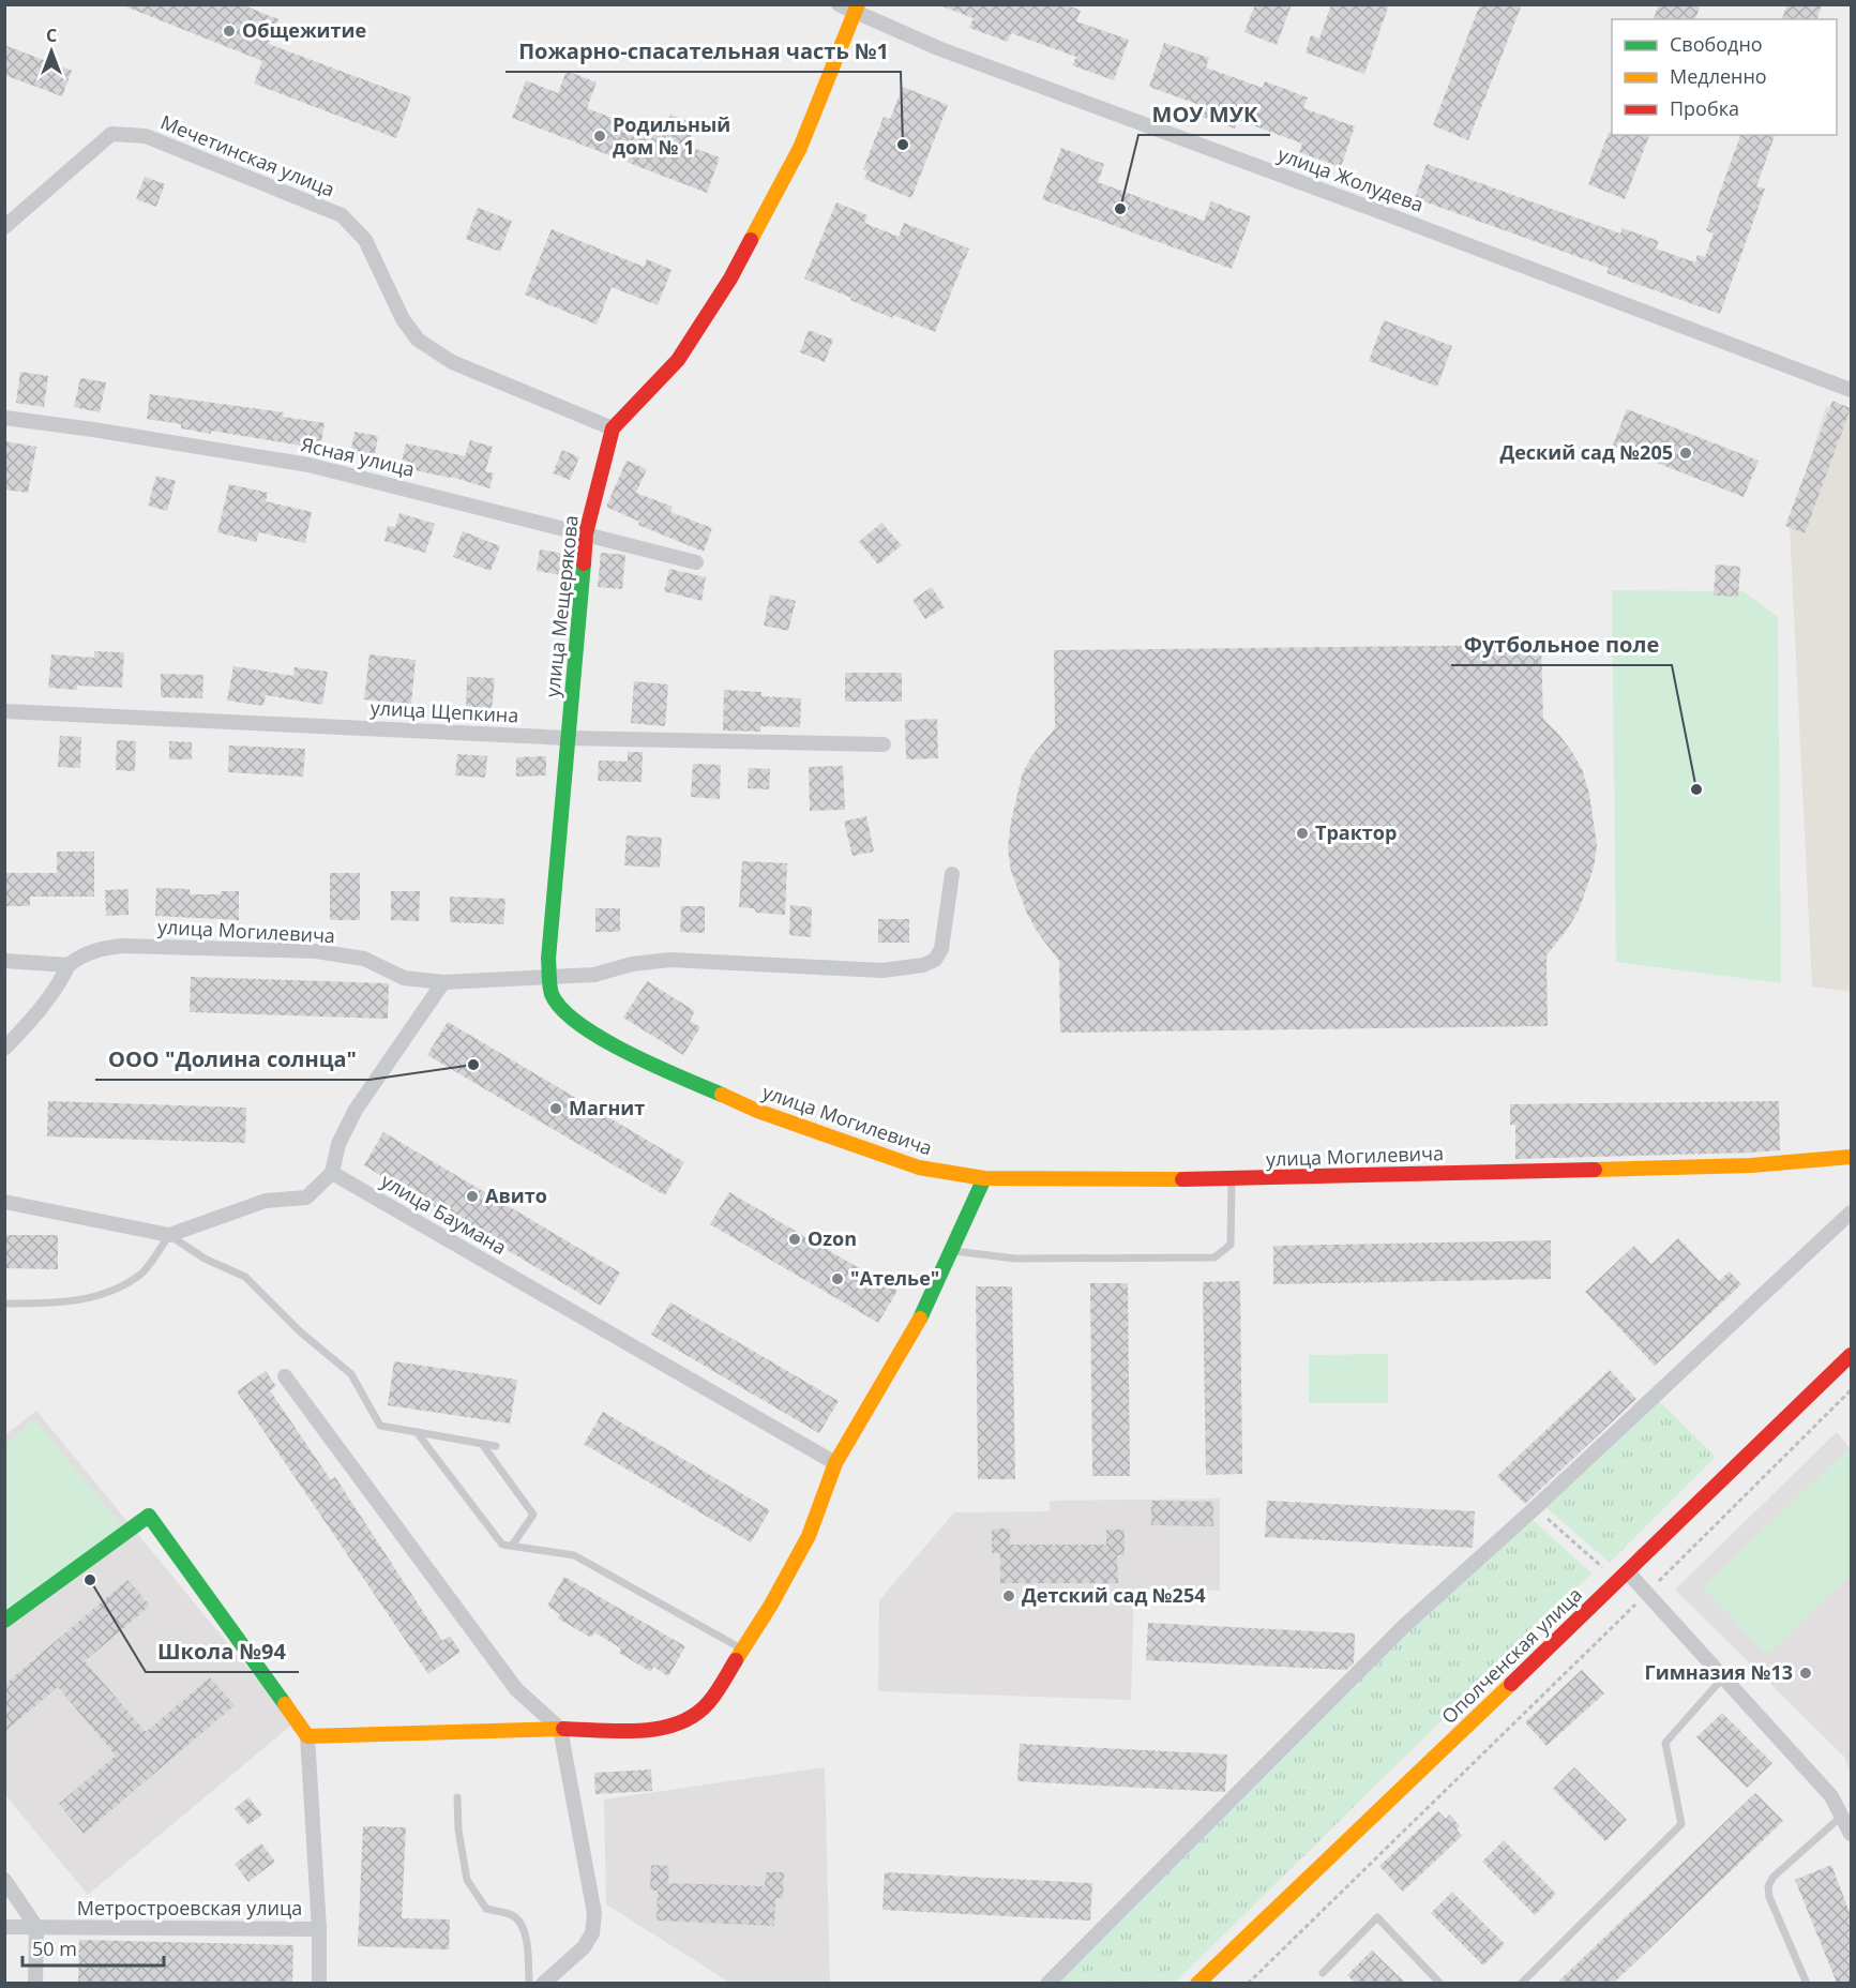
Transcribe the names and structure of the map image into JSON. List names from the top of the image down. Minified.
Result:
{"streets":{"main road":["улица Мещерякова","улица Могилевича","Ополченская улица"],"street":["Мечетинская улица","улица Жолудева","Ясная улица","улица Щепкина","улица Баумана","Метростроевская улица"]},"crossings":[["Мечетинская улица","улица Мещерякова"],["улица Жолудева","улица Мещерякова"],["Ясная улица","улица Мещерякова"],["улица Мещерякова","улица Щепкина"],["улица Мещерякова","улица Могилевича"]],"places":["Общежитие","Родильный дом № 1","Пожарно-спасательная часть №1","МОУ МУК","Деский сад №205","Футбольное поле","Трактор","ООО \"Долина солнца\"","Магнит","Авито","Ozon","\"Ателье\"","Школа №94","Детский сад №254","Гимназия №13"],"legend":["Свободно","Медленно","Пробка"],"scale_bar":"50 m","north":"top"}
